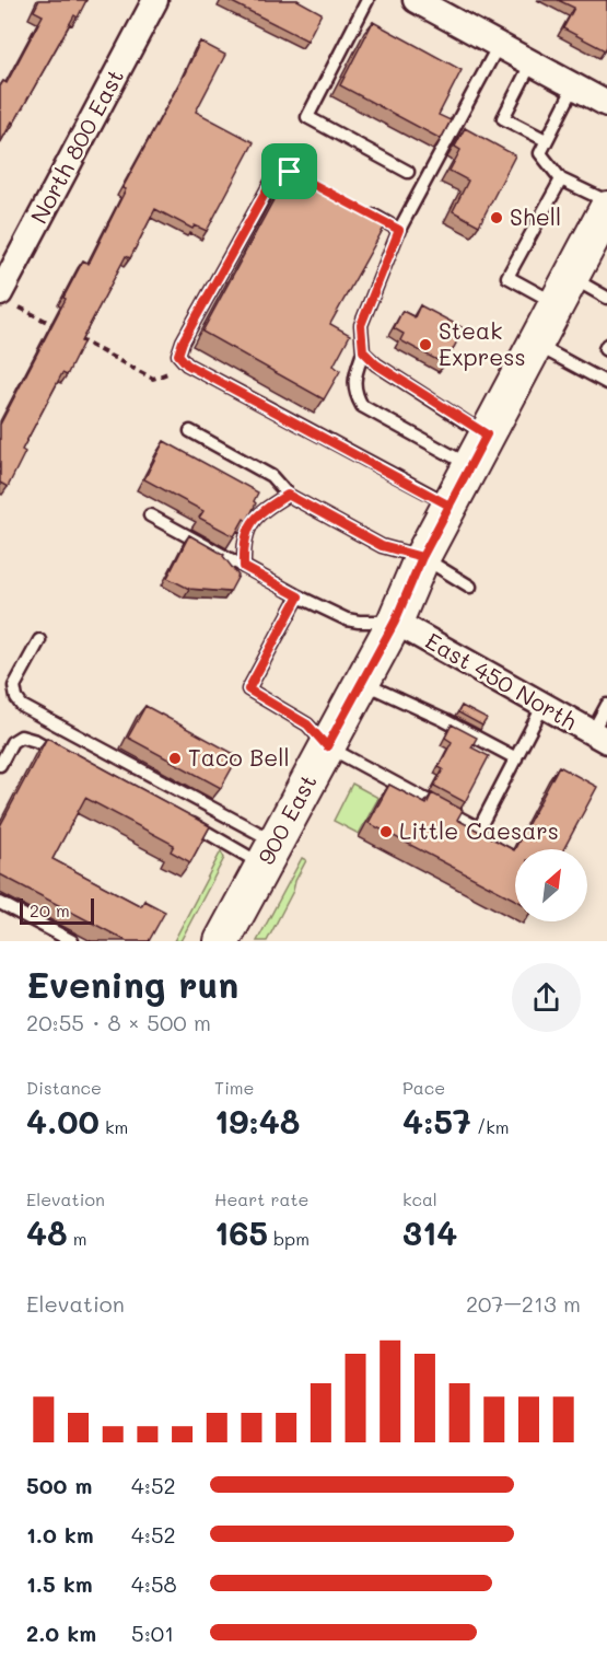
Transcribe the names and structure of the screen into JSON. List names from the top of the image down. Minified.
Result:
{"streets":{"main road":["900 East"],"street":["North 800 East","East 450 North"]},"crossings":[["East 450 North","900 East"]],"places":["Shell","Steak Express","Taco Bell","Little Caesars"],"scale_bar":"20 m","north":"top right","page":{"scale":"20 m","heading":["Evening run","20:55 · 8 × 500 m"],"stats":[["Distance","4.00 km"],["Time","19:48"],["Pace","4:57 /km"],["Elevation","48 m"],["Heart rate","165 bpm"],["kcal","314"]],"chart":["Elevation","207–213 m"],"list":[{"name":"500 m","note":"4:52"},{"name":"1.0 km","note":"4:52"},{"name":"1.5 km","note":"4:58"},{"name":"2.0 km","note":"5:01"}]}}
